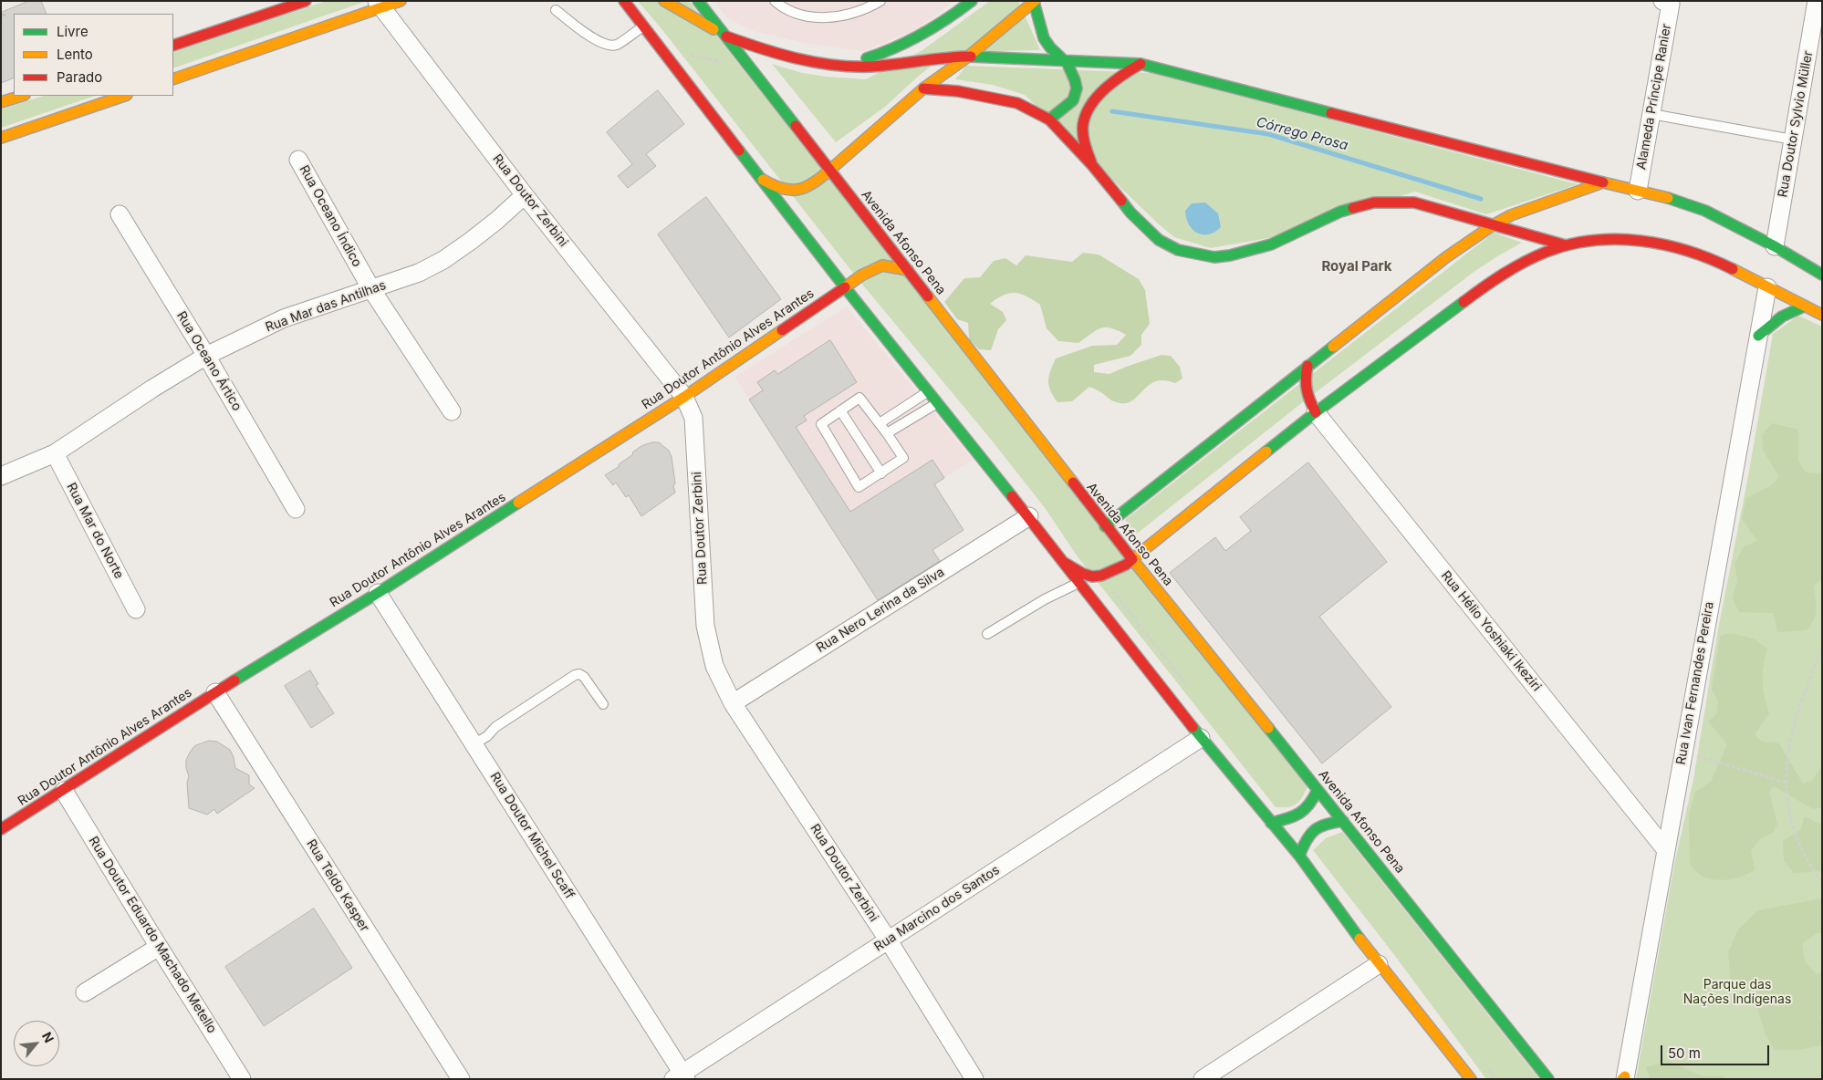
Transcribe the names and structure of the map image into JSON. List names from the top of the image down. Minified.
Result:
{"streets":{"main road":["Avenida Afonso Pena","Rua Doutor Antônio Alves Arantes"],"street":["Alameda Príncipe Ranier","Rua Doutor Sylvio Müller","Rua Doutor Zerbini","Rua Oceano Índico","Rua Mar das Antilhas","Rua Oceano Ártico","Rua Mar do Norte","Rua Nero Lerina da Silva","Rua Hélio Yoshiaki Ikeziri","Rua Ivan Fernandes Pereira","Rua Doutor Michel Scaff","Rua Teldo Kasper","Rua Marcino dos Santos","Rua Doutor Eduardo Machado Metello"]},"crossings":[["Rua Doutor Zerbini","Rua Mar das Antilhas"],["Rua Doutor Zerbini","Rua Doutor Antônio Alves Arantes"],["Rua Doutor Zerbini","Rua Nero Lerina da Silva"],["Rua Doutor Zerbini","Rua Marcino dos Santos"],["Rua Oceano Índico","Rua Mar das Antilhas"],["Avenida Afonso Pena","Rua Doutor Antônio Alves Arantes"],["Rua Mar das Antilhas","Rua Oceano Ártico"],["Rua Mar das Antilhas","Rua Mar do Norte"],["Rua Doutor Antônio Alves Arantes","Rua Doutor Michel Scaff"],["Rua Doutor Antônio Alves Arantes","Rua Teldo Kasper"],["Rua Doutor Antônio Alves Arantes","Rua Doutor Eduardo Machado Metello"],["Rua Hélio Yoshiaki Ikeziri","Rua Ivan Fernandes Pereira"],["Rua Doutor Michel Scaff","Rua Marcino dos Santos"]],"districts":["Royal Park"],"water":["Córrego Prosa"],"parks":["Parque das Nações Indígenas"],"legend":["Livre","Lento","Parado"],"scale_bar":"50 m","north":"top right"}
